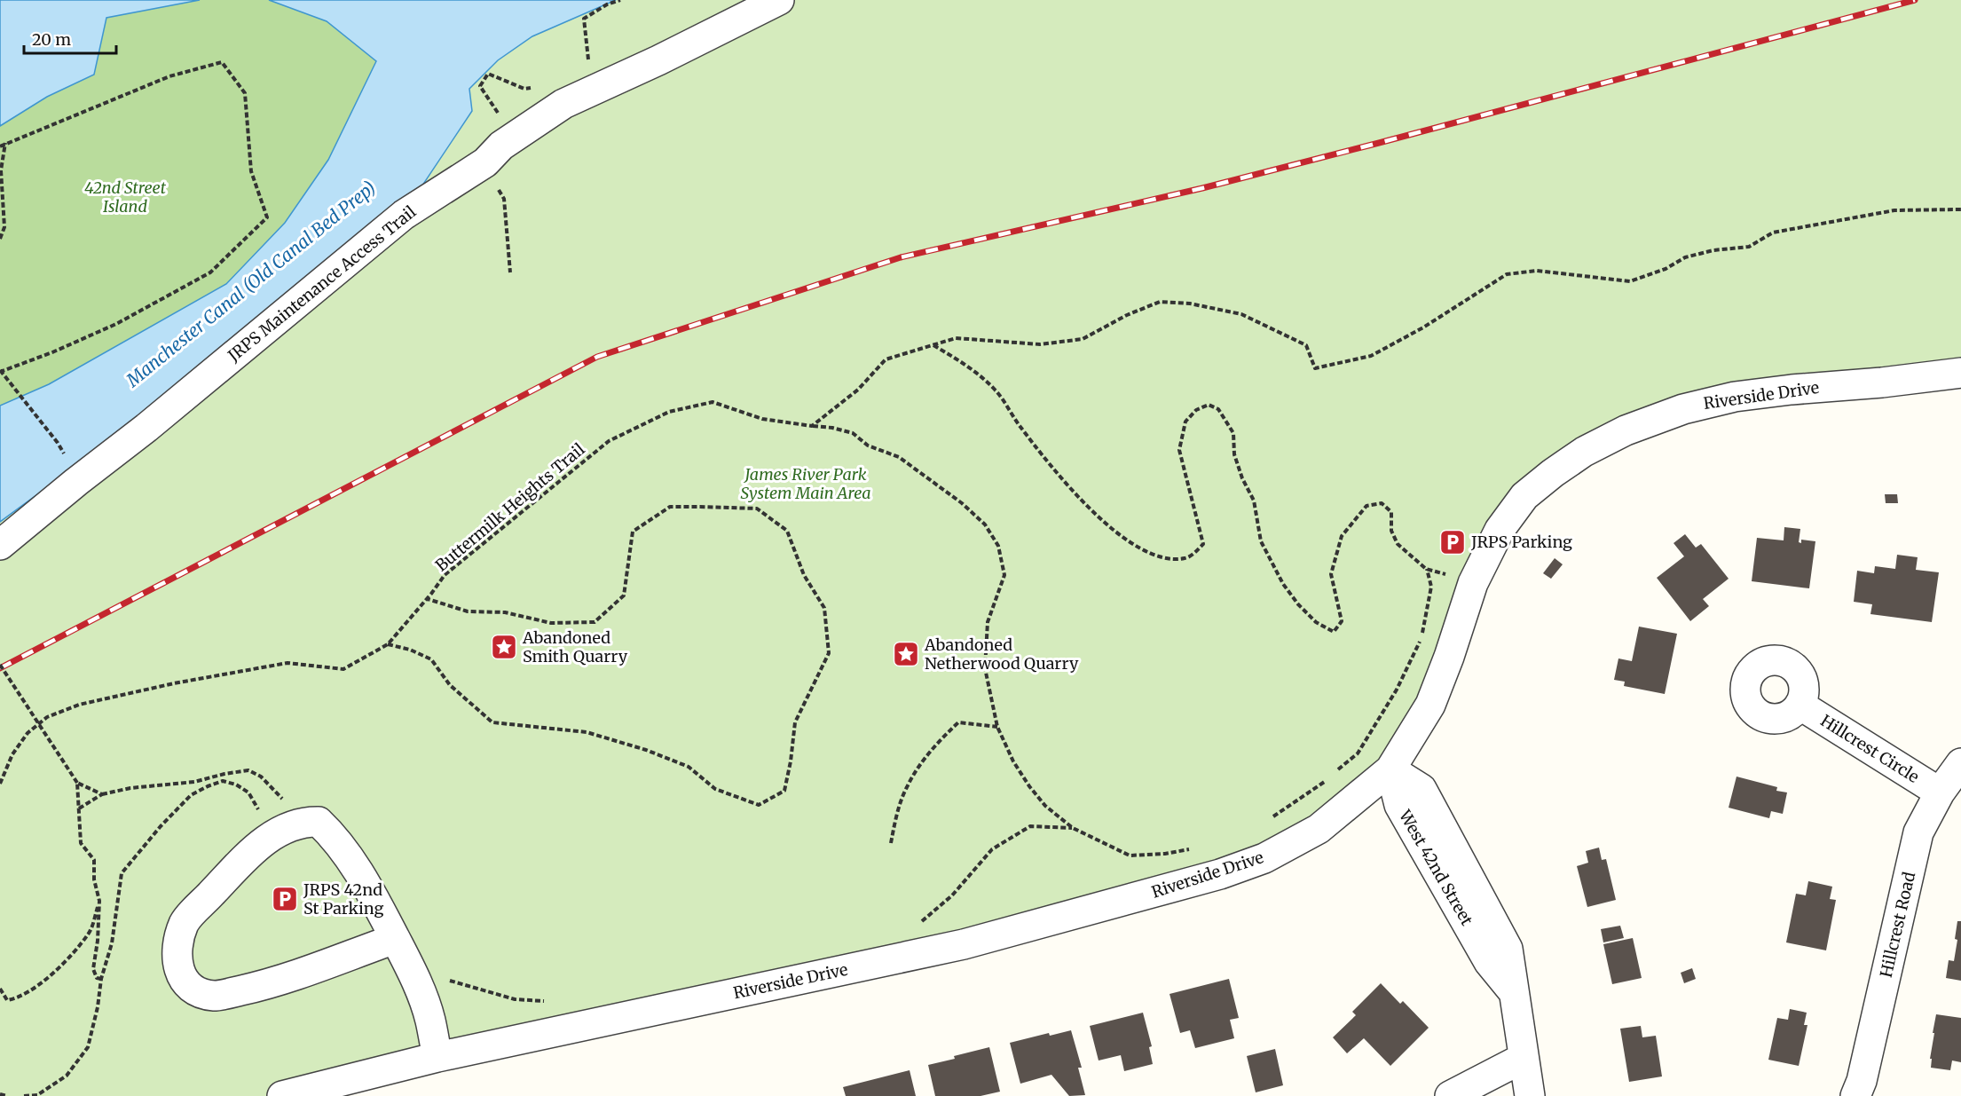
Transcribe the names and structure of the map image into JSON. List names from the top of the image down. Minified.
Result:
{"streets":{"street":["JRPS Maintenance Access Trail","Riverside Drive","Hillcrest Circle","West 42nd Street","Hillcrest Road"],"path":["Buttermilk Heights Trail"]},"crossings":[["Riverside Drive","West 42nd Street"],["Hillcrest Circle","Hillcrest Road"]],"water":["Manchester Canal (Old Canal Bed Prep)"],"parks":["42nd Street Island","James River Park System Main Area"],"places":{"parking":["JRPS Parking","JRPS 42nd St Parking"],"place":["Abandoned Smith Quarry","Abandoned Netherwood Quarry"]},"scale_bar":"20 m"}
